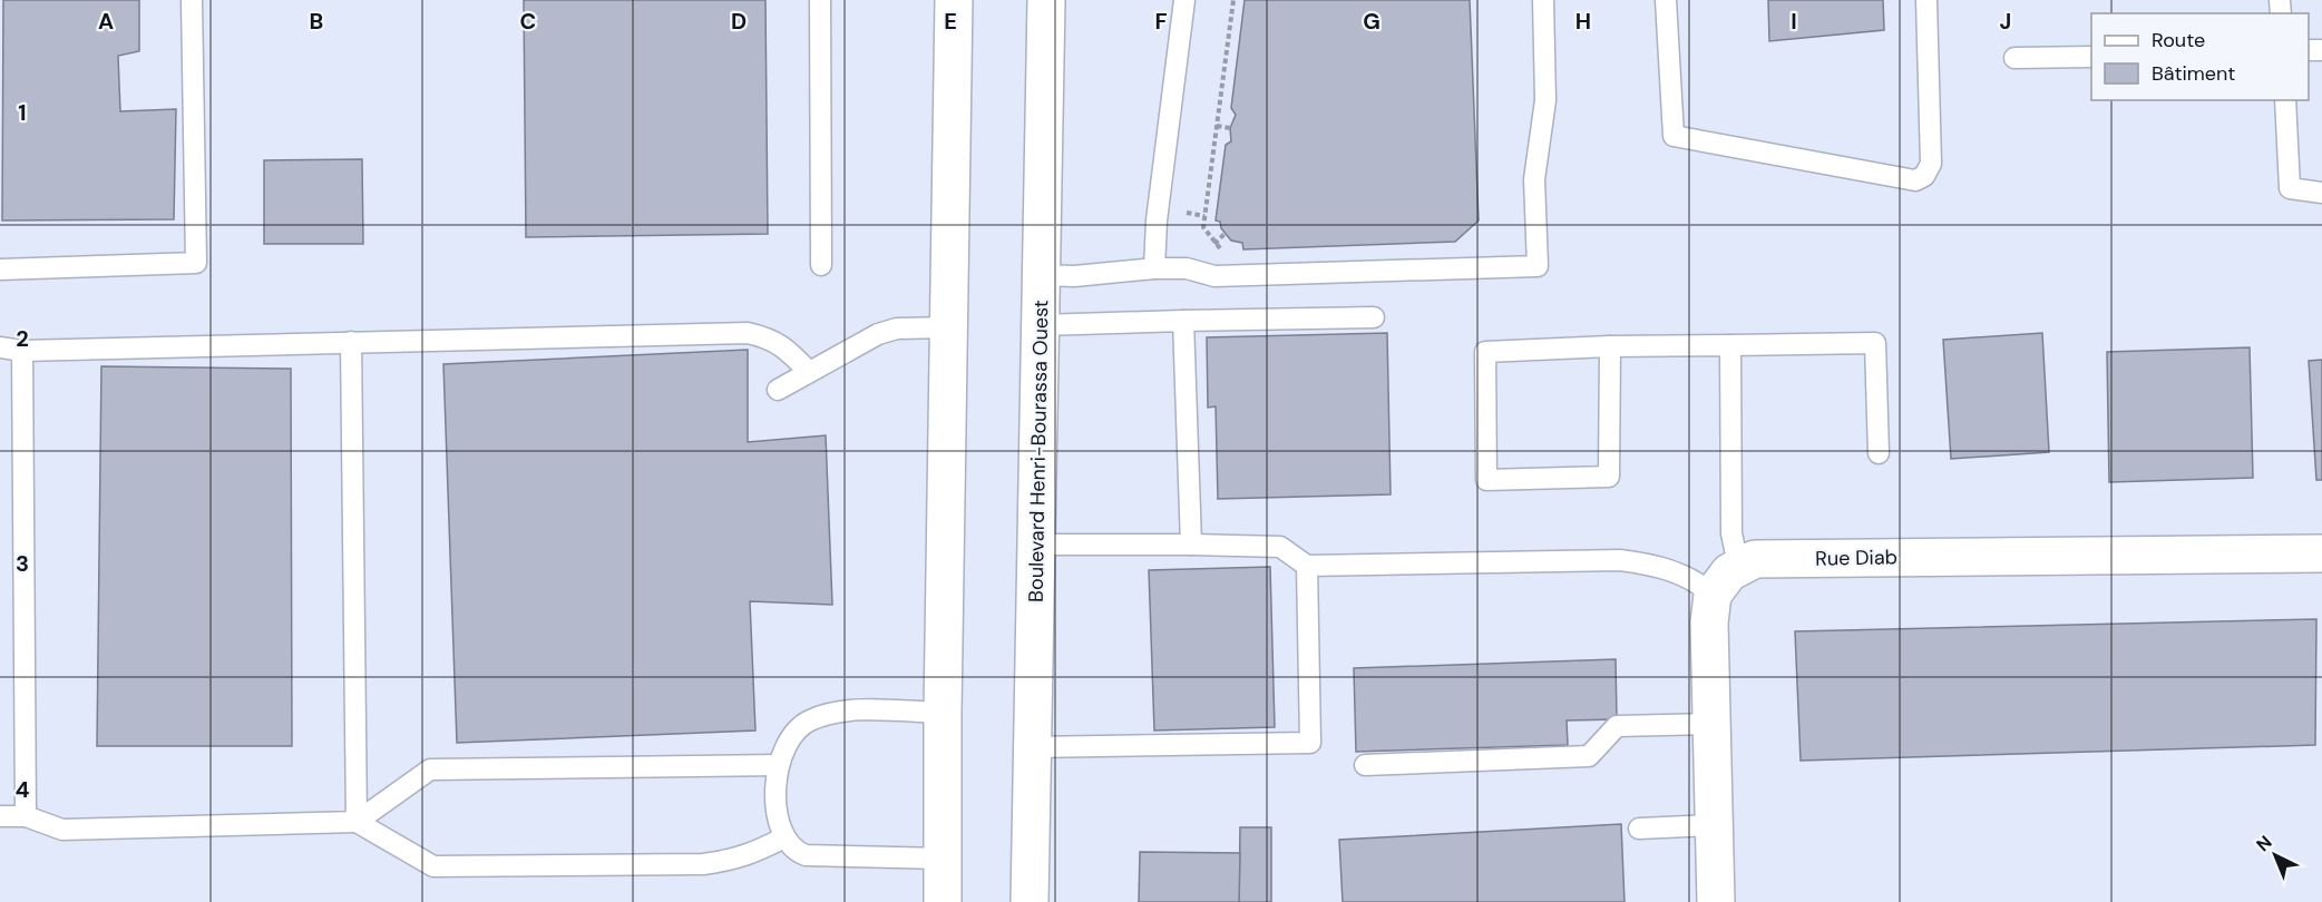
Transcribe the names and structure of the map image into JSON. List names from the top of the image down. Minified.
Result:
{"streets":{"main road":["Boulevard Henri-Bourassa Ouest","Rue Diab"]},"legend":["Route","Bâtiment"],"north":"top left","grid":{"columns":["A","B","C","D","E","F","G","H","I","J"],"rows":["1","2","3","4"]}}
